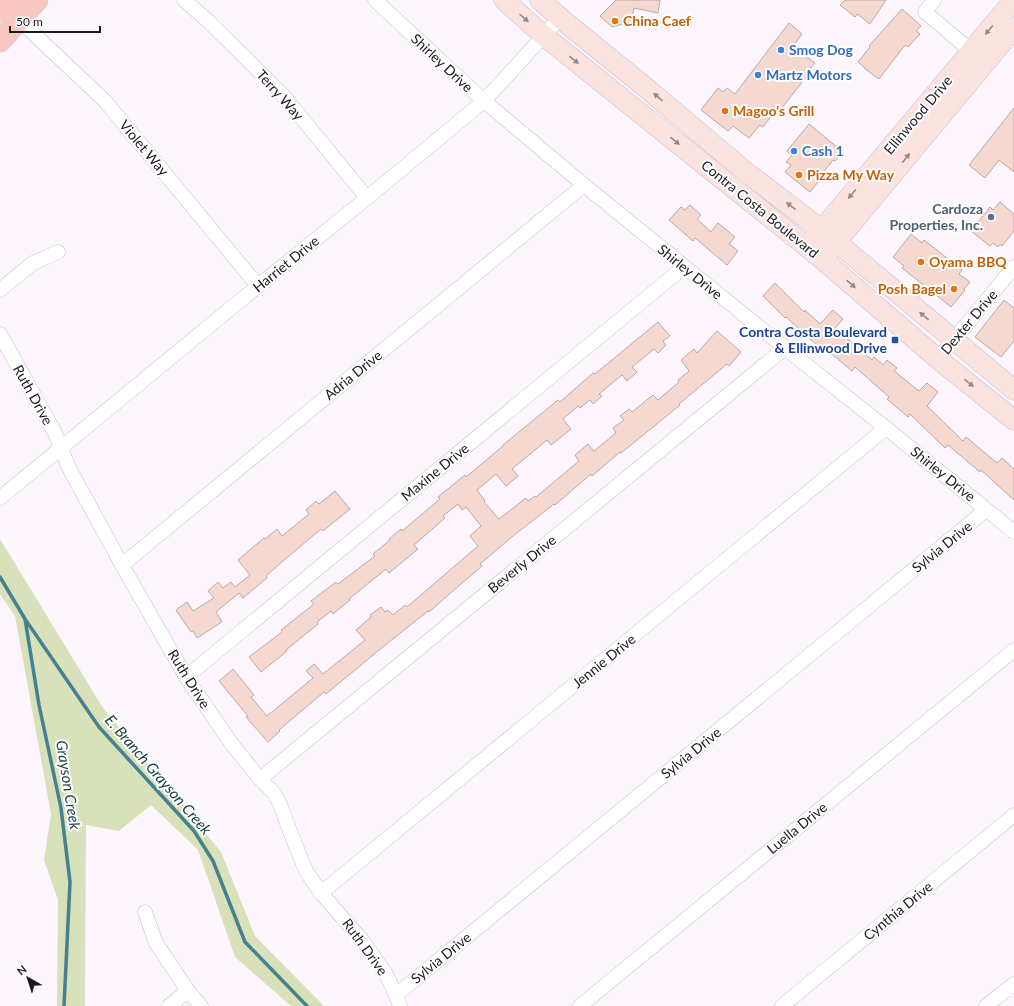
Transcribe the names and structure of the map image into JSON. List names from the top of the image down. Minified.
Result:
{"streets":{"main road":["Ellinwood Drive","Contra Costa Boulevard"],"street":["Shirley Drive","Terry Way","Violet Way","Harriet Drive","Dexter Drive","Adria Drive","Ruth Drive","Maxine Drive","Sylvia Drive","Beverly Drive","Jennie Drive","Luella Drive","Cynthia Drive"]},"crossings":[["Shirley Drive","Harriet Drive"],["Shirley Drive","Adria Drive"],["Shirley Drive","Maxine Drive"],["Shirley Drive","Sylvia Drive"],["Shirley Drive","Beverly Drive"],["Shirley Drive","Jennie Drive"],["Terry Way","Harriet Drive"],["Ellinwood Drive","Contra Costa Boulevard"],["Violet Way","Harriet Drive"],["Contra Costa Boulevard","Harriet Drive"],["Contra Costa Boulevard","Dexter Drive"],["Harriet Drive","Ruth Drive"],["Adria Drive","Ruth Drive"],["Ruth Drive","Maxine Drive"],["Ruth Drive","Sylvia Drive"],["Ruth Drive","Beverly Drive"],["Ruth Drive","Jennie Drive"]],"water":["E. Branch Grayson Creek","Grayson Creek"],"places":{"other":["China Caef","Smog Dog","Martz Motors","Magoo's Grill","Cash 1","Pizza My Way","Cardoza Properties, Inc.","Oyama BBQ","Posh Bagel"],"transit":["Contra Costa Boulevard & Ellinwood Drive"]},"scale_bar":"50 m","north":"top left"}
